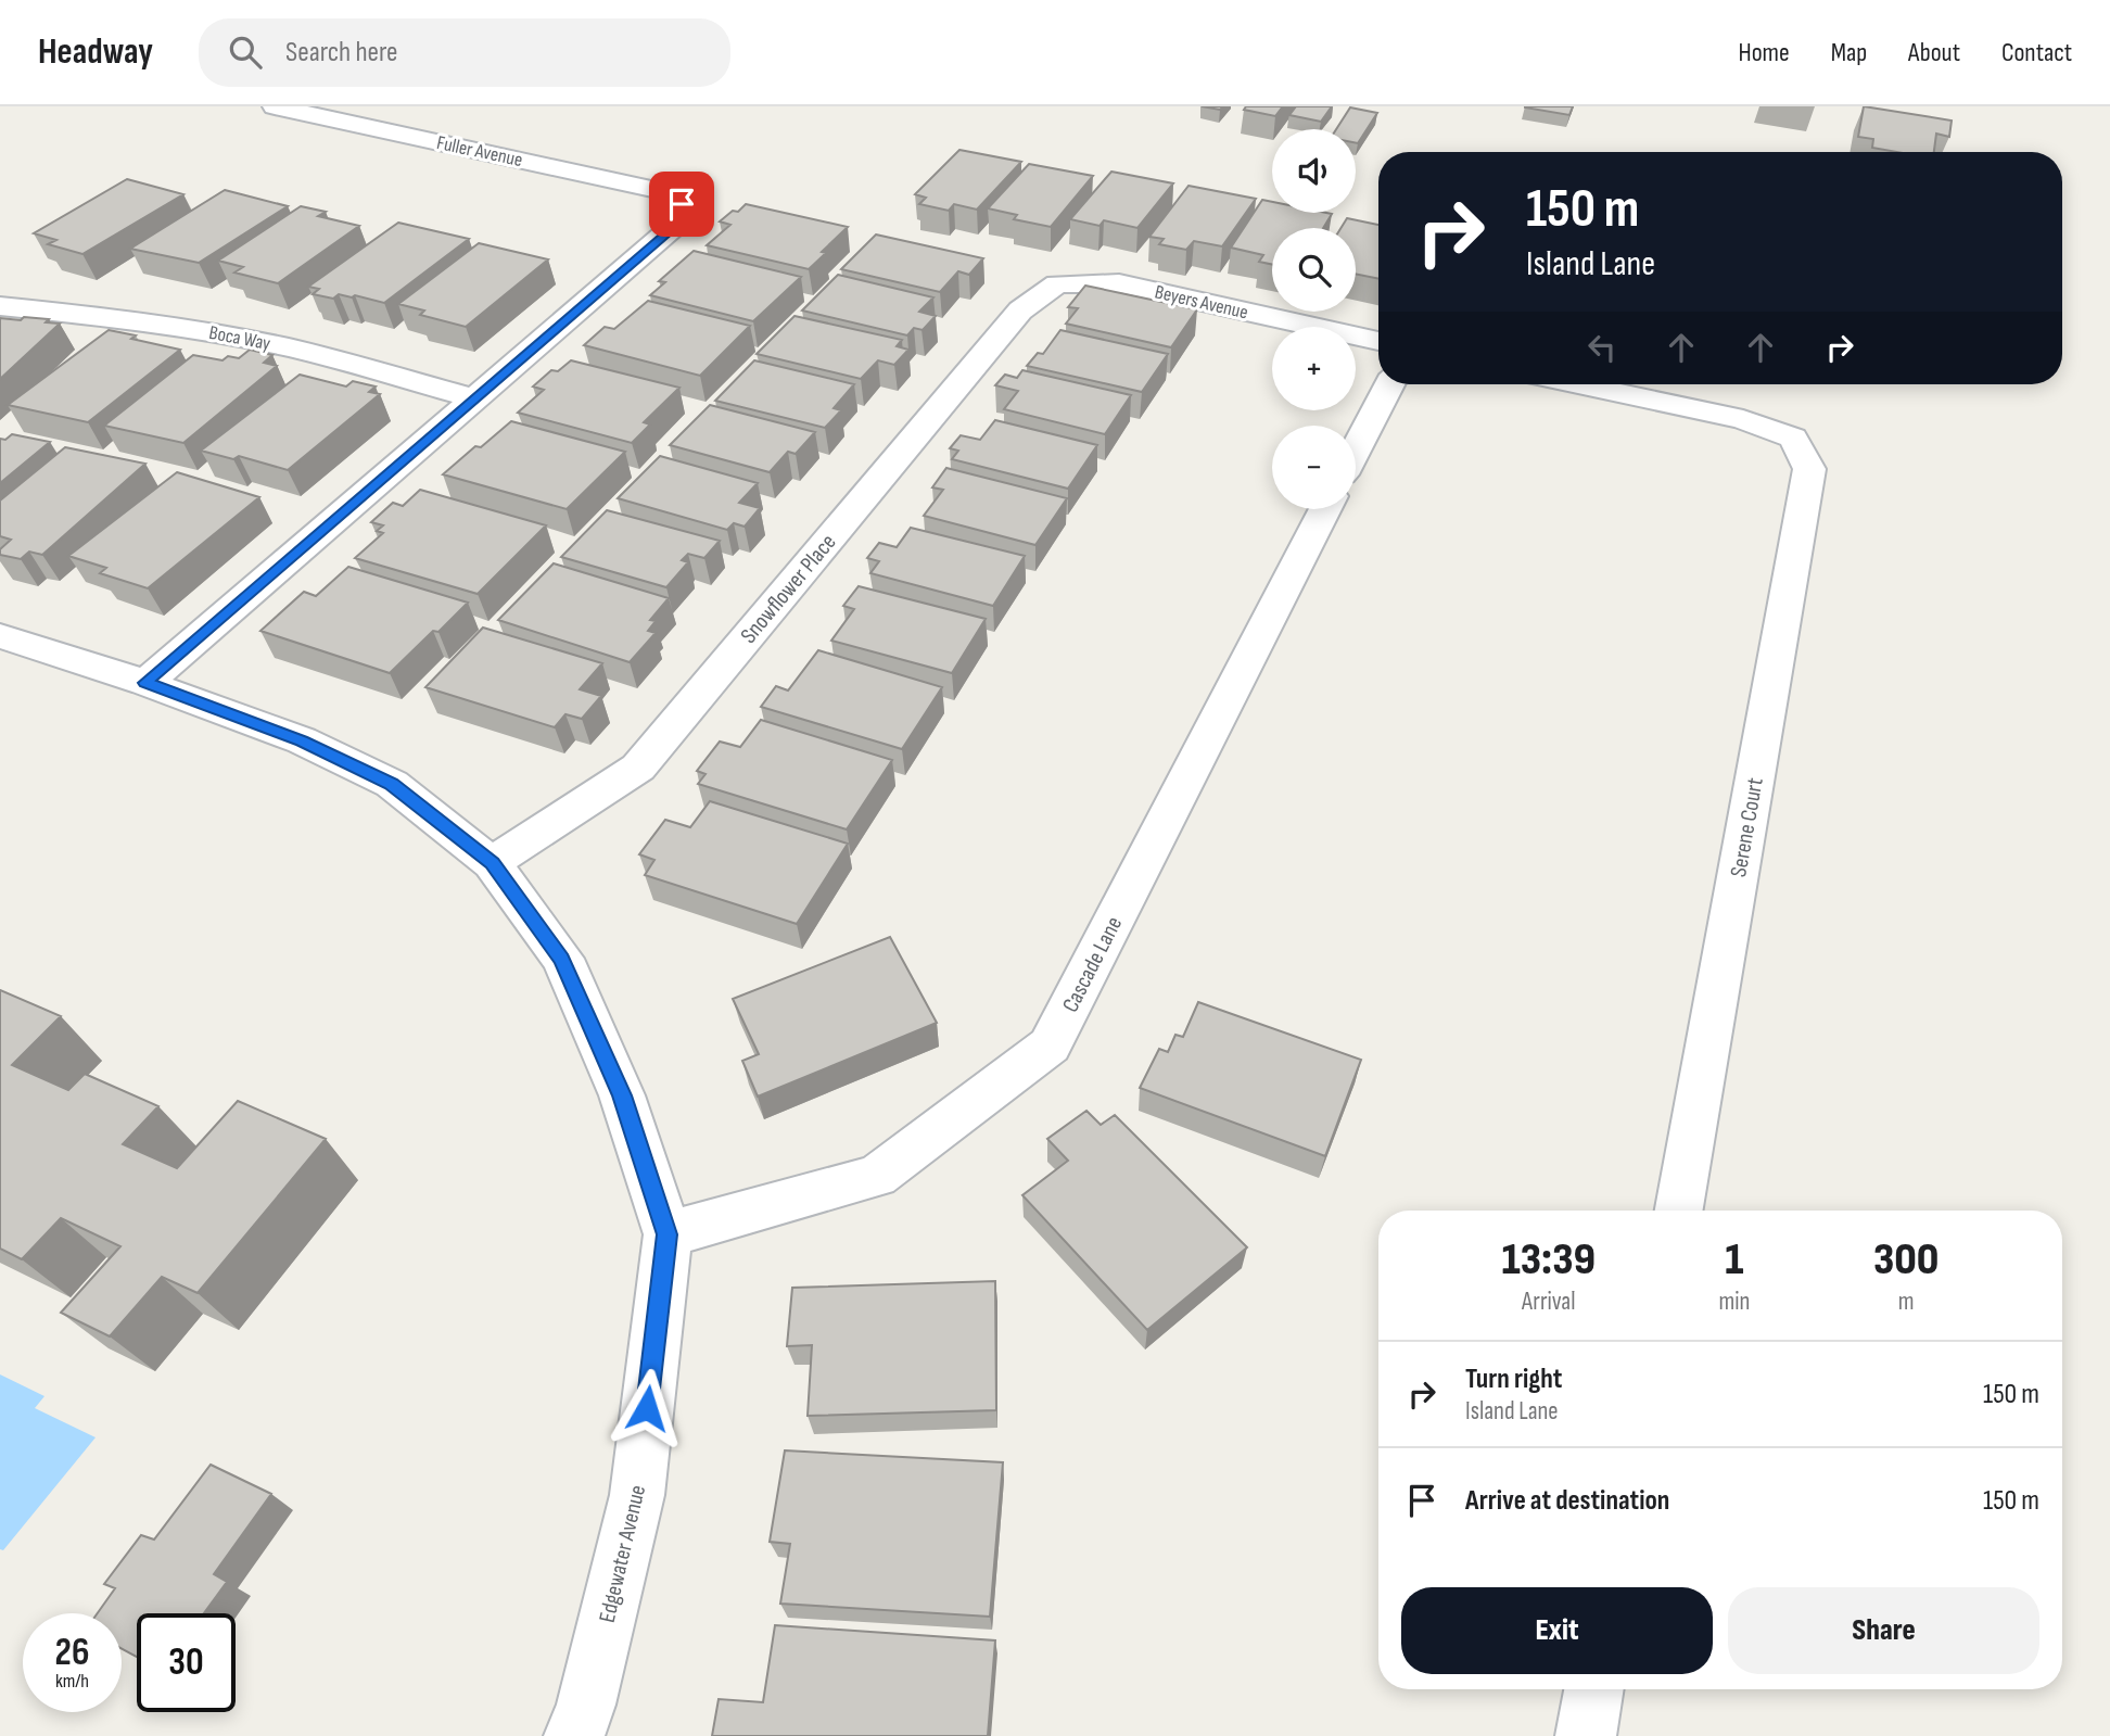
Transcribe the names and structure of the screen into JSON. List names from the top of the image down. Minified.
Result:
{"streets":{"street":["Fuller Avenue","Beyers Avenue","Boca Way","Snowflower Place","Serene Court","Cascade Lane","Edgewater Avenue"]},"crossings":[["Fuller Avenue","Boca Way"],["Beyers Avenue","Snowflower Place"],["Snowflower Place","Edgewater Avenue"],["Cascade Lane","Edgewater Avenue"]],"page":{"header":"Headway","search":"Search here","nav":["Home","Map","About","Contact"],"map_buttons":["+","−"],"turn":["150 m","Island Lane"],"eta":["13:39","Arrival","1","min","300","m"],"list":[{"name":"Turn right","note":"Island Lane","value":"150 m"},{"name":"Arrive at destination","value":"150 m"}],"buttons":["Exit","Share"],"speed":"26 km/h","limit":"30"}}
